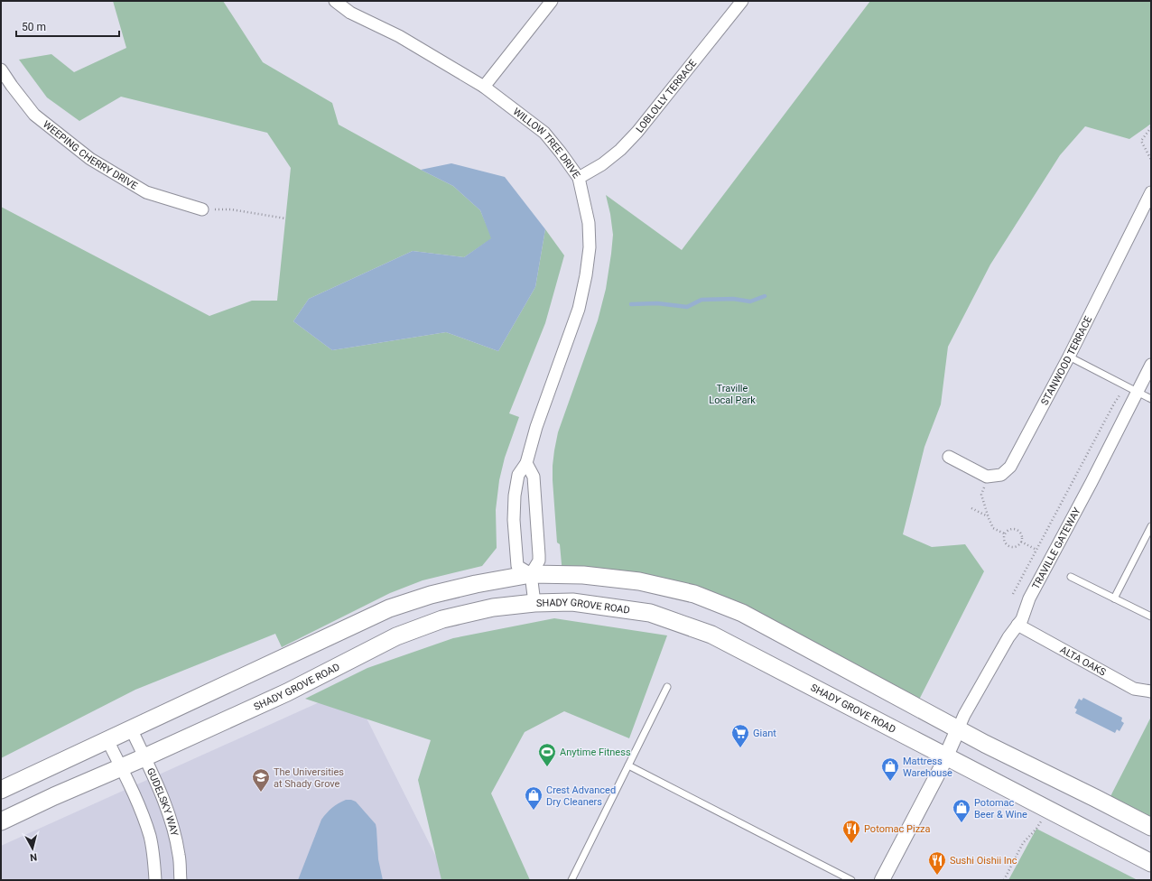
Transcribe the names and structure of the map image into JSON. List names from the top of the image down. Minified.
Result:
{"streets":{"main road":["SHADY GROVE ROAD"],"street":["LOBLOLLY TERRACE","WILLOW TREE DRIVE","WEEPING CHERRY DRIVE","STANWOOD TERRACE","TRAVILLE GATEWAY","ALTA OAKS","GUDELSKY WAY"]},"crossings":[["LOBLOLLY TERRACE","WILLOW TREE DRIVE"],["TRAVILLE GATEWAY","ALTA OAKS"],["SHADY GROVE ROAD","GUDELSKY WAY"]],"parks":["Traville Local Park"],"places":{"supermarket":["Giant"],"sports":["Anytime Fitness"],"shop":["Mattress Warehouse","Crest Advanced Dry Cleaners","Potomac Beer & Wine"],"school or university":["The Universities at Shady Grove"],"restaurant":["Potomac Pizza","Sushi Oishii Inc"]},"scale_bar":"50 m","north":"bottom"}
